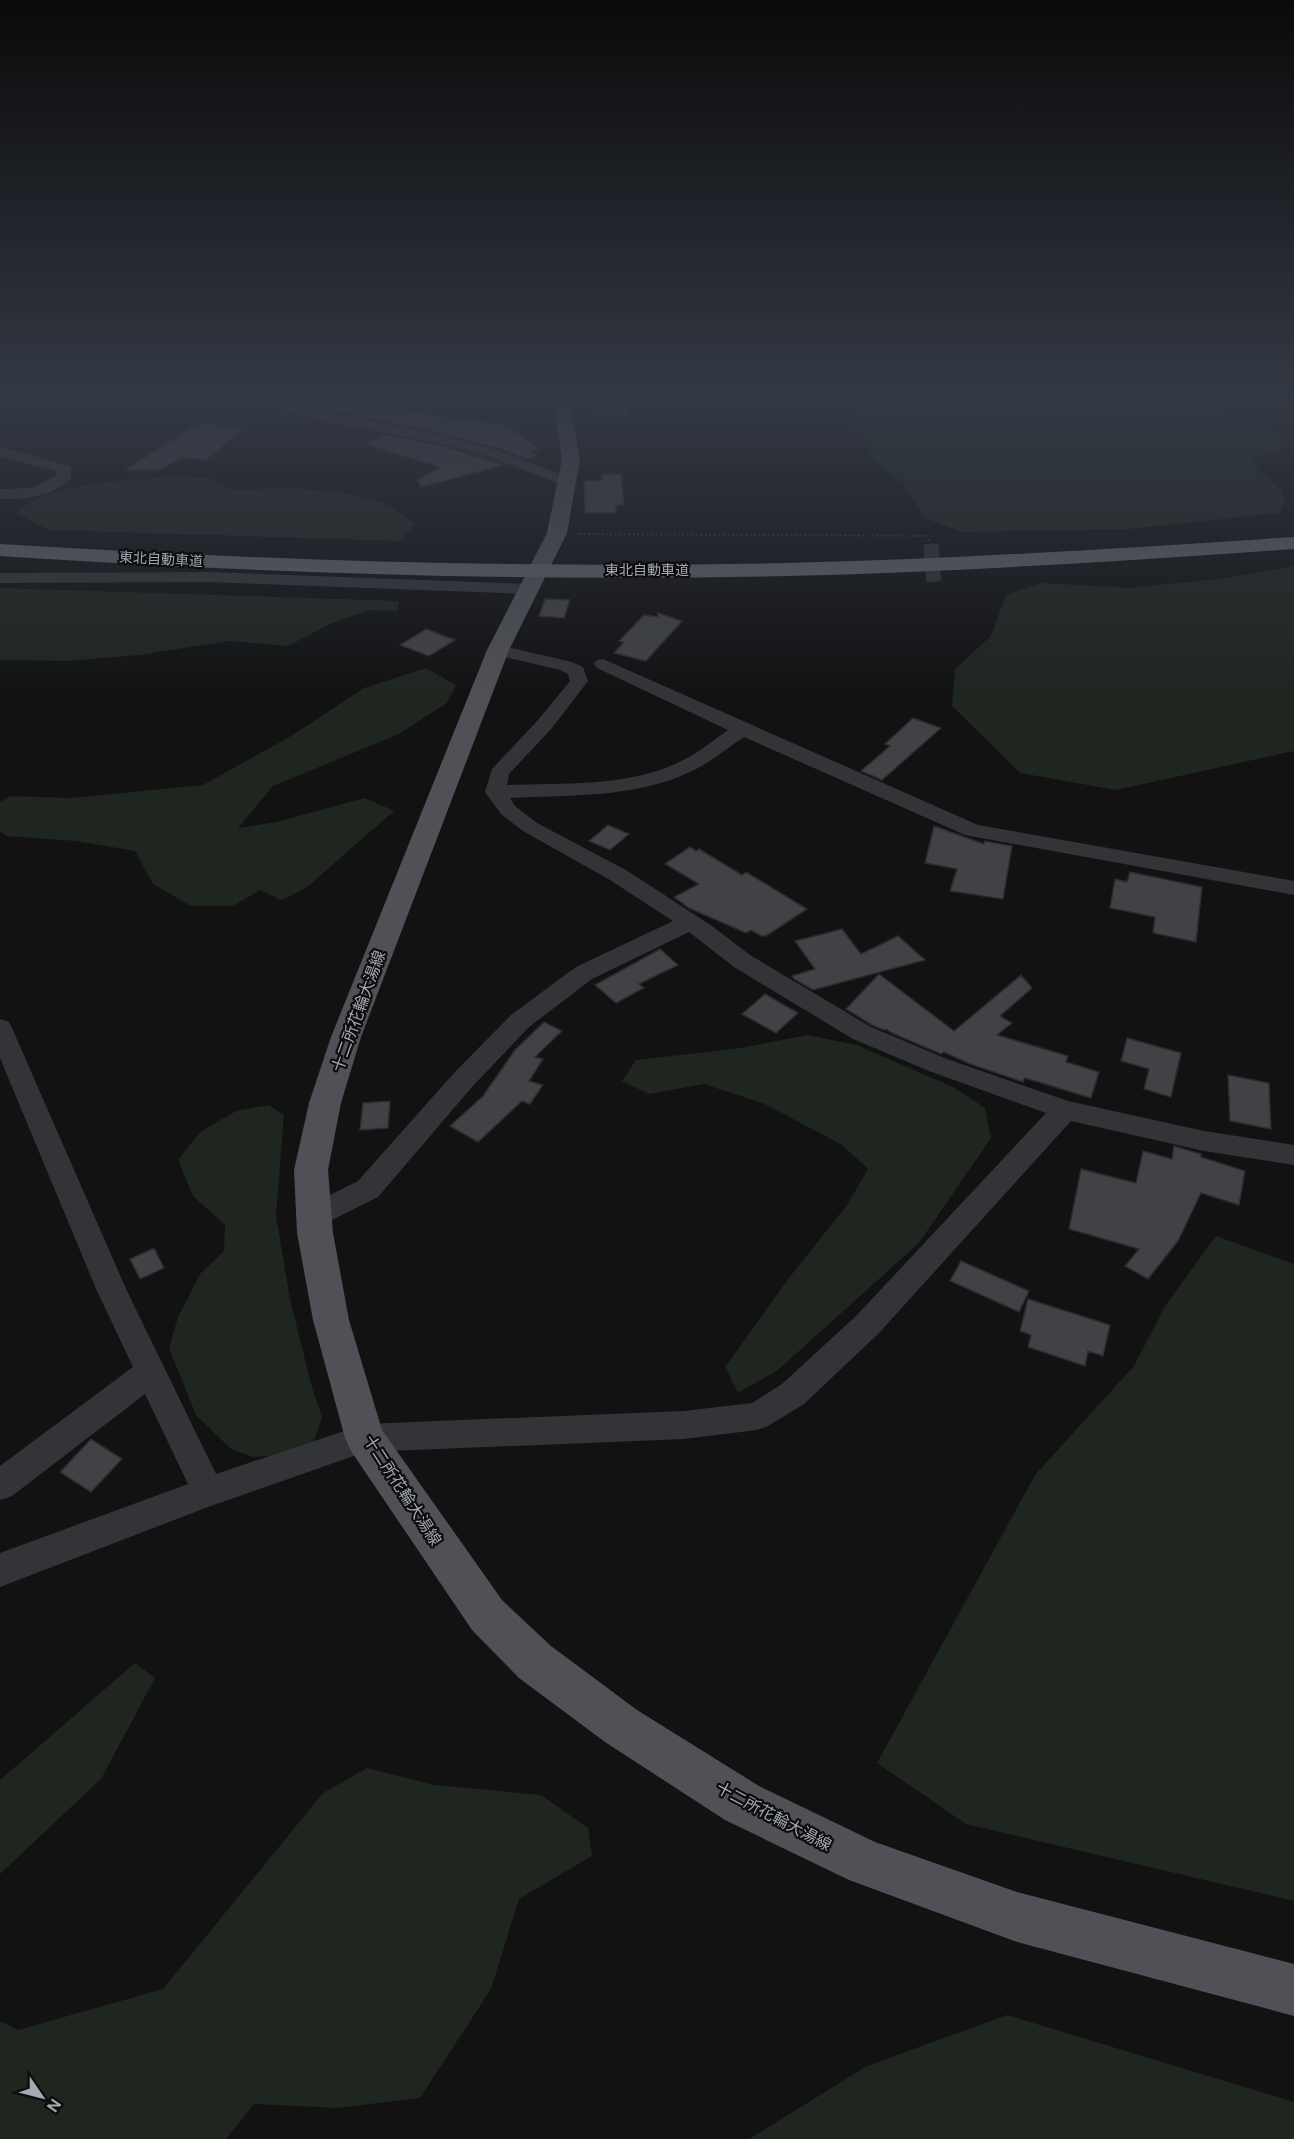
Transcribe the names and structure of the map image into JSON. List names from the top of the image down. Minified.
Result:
{"streets":{"highway":["東北自動車道"],"main road":["十二所花輪大湯線"]},"north":"bottom right"}
